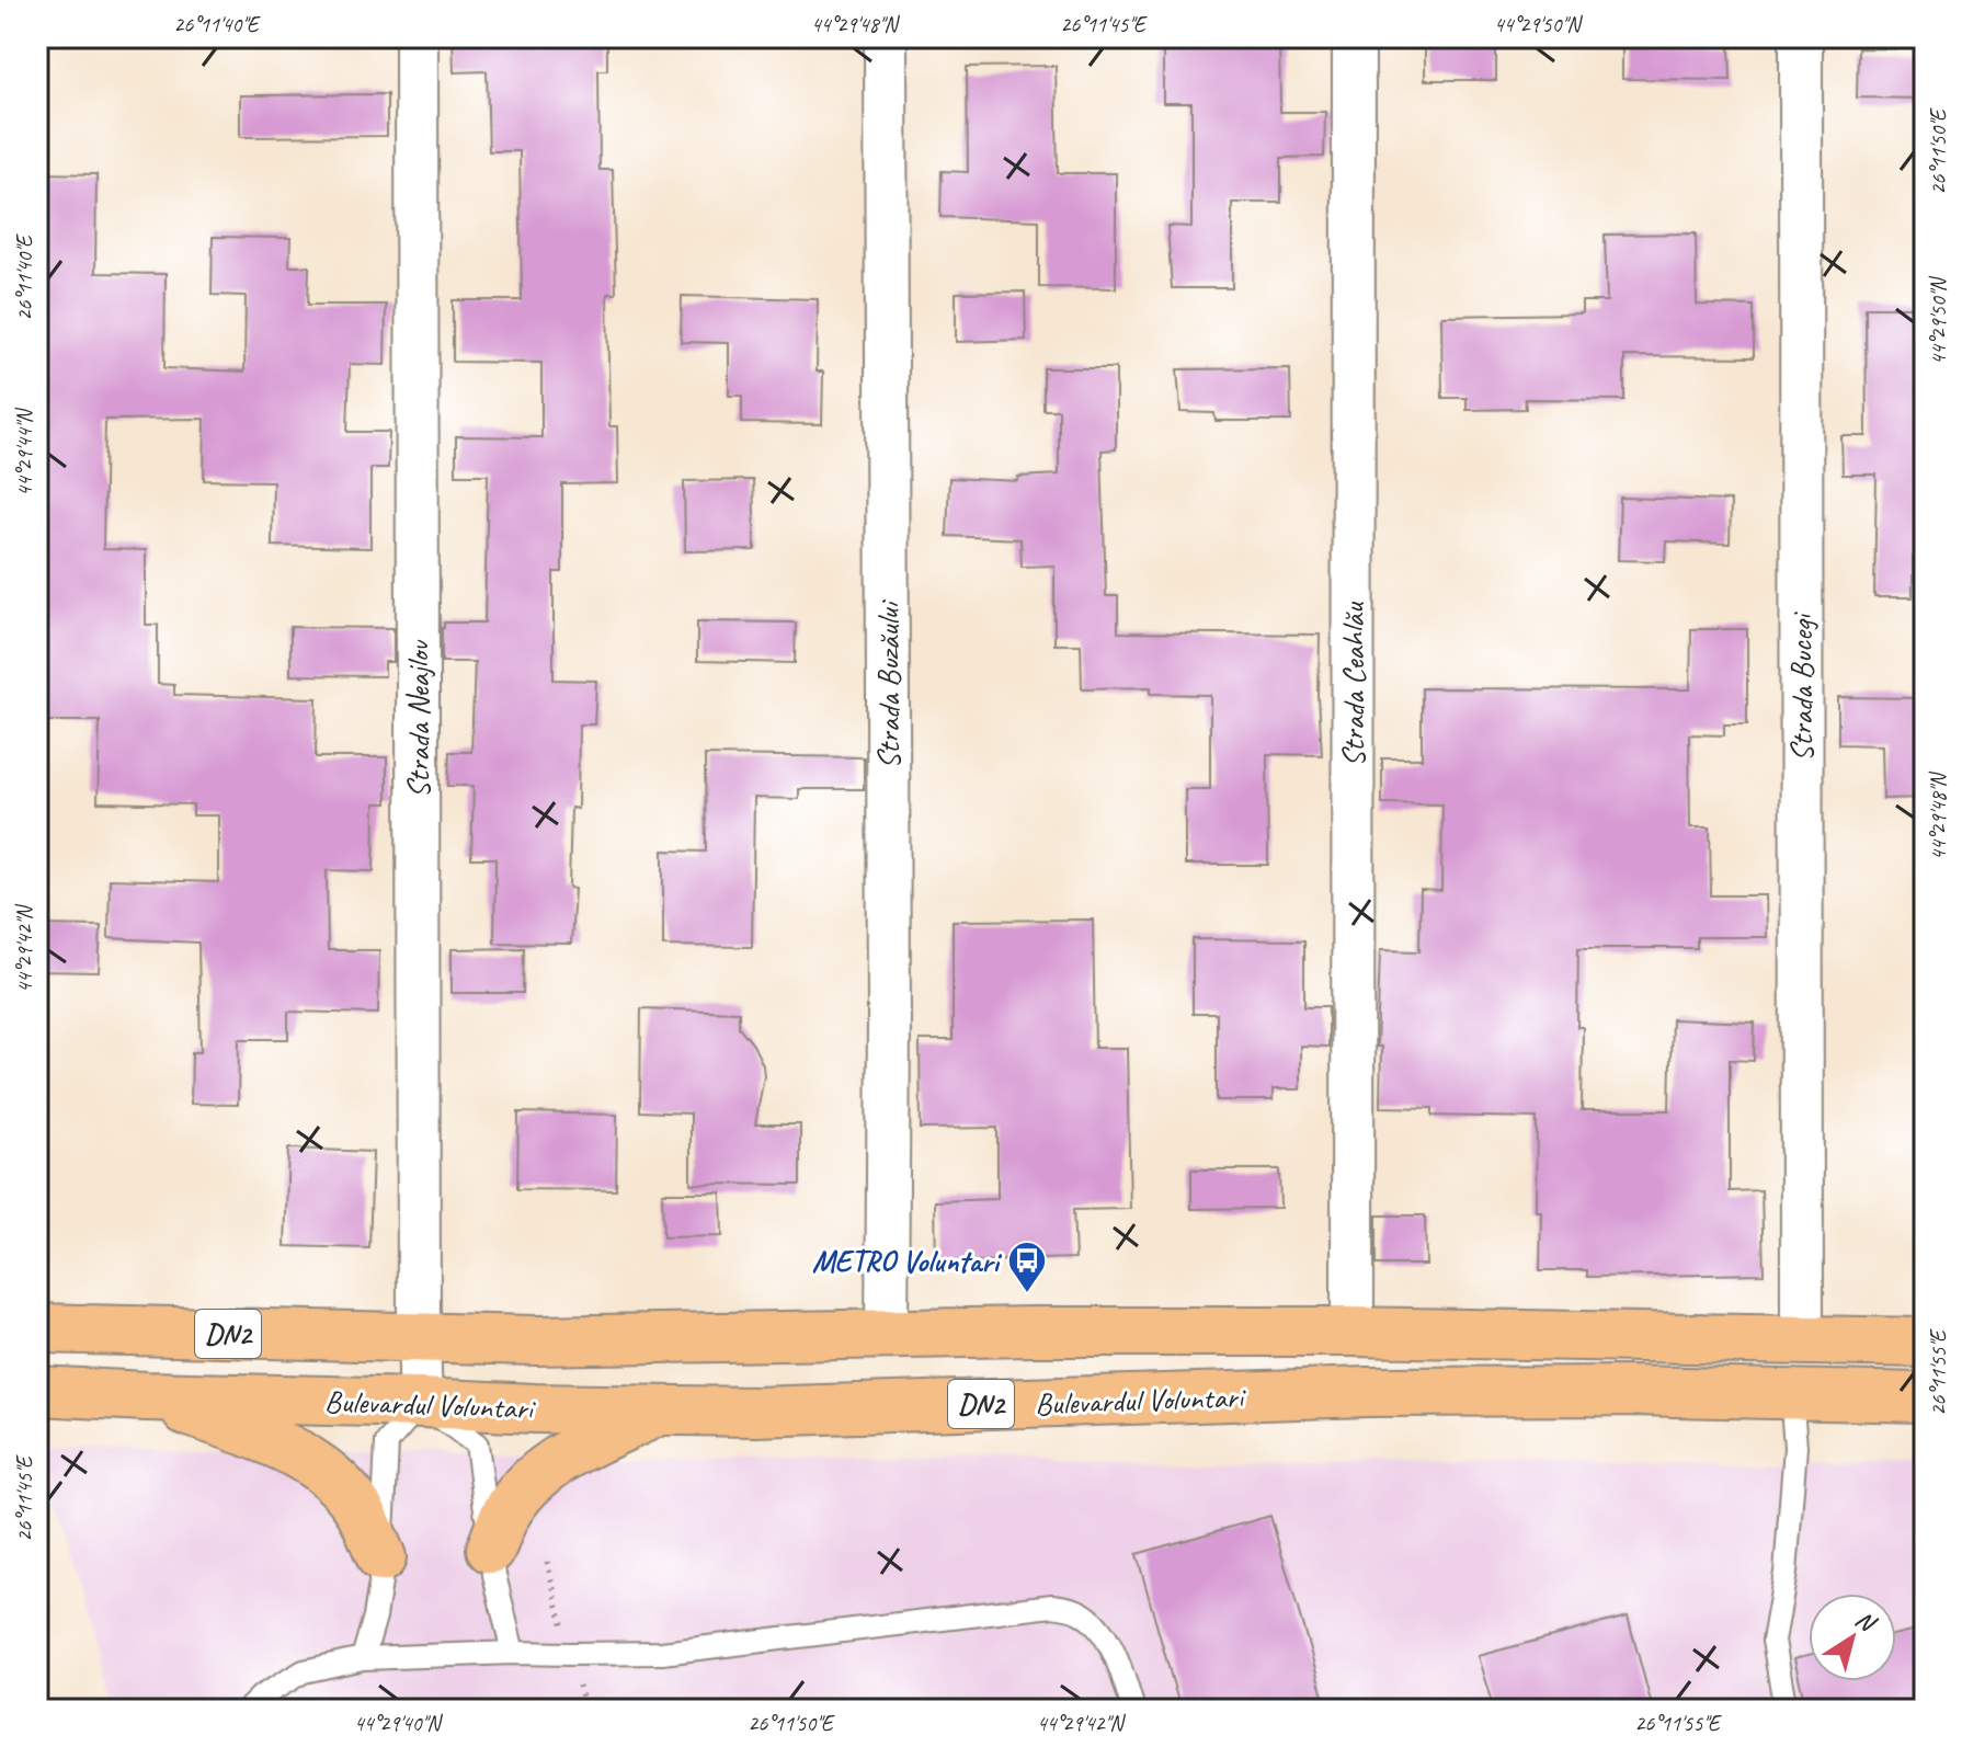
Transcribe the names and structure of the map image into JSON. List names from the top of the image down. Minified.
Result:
{"streets":{"highway":["DN2","Bulevardul Voluntari"],"street":["Strada Ceahlău","Strada Buzăului","Strada Bucegi","Strada Neajlov"]},"crossings":[["Strada Ceahlău","Bulevardul Voluntari"],["Strada Buzăului","Bulevardul Voluntari"],["Strada Bucegi","Bulevardul Voluntari"],["Strada Neajlov","Bulevardul Voluntari"]],"places":{"bus stop":["METRO Voluntari"]},"north":"top right","coordinates":["26°11'40\"E","44°29'48\"N","26°11'45\"E","44°29'50\"N","26°11'50\"E","44°29'44\"N","44°29'42\"N","26°11'55\"E","44°29'40\"N"]}
